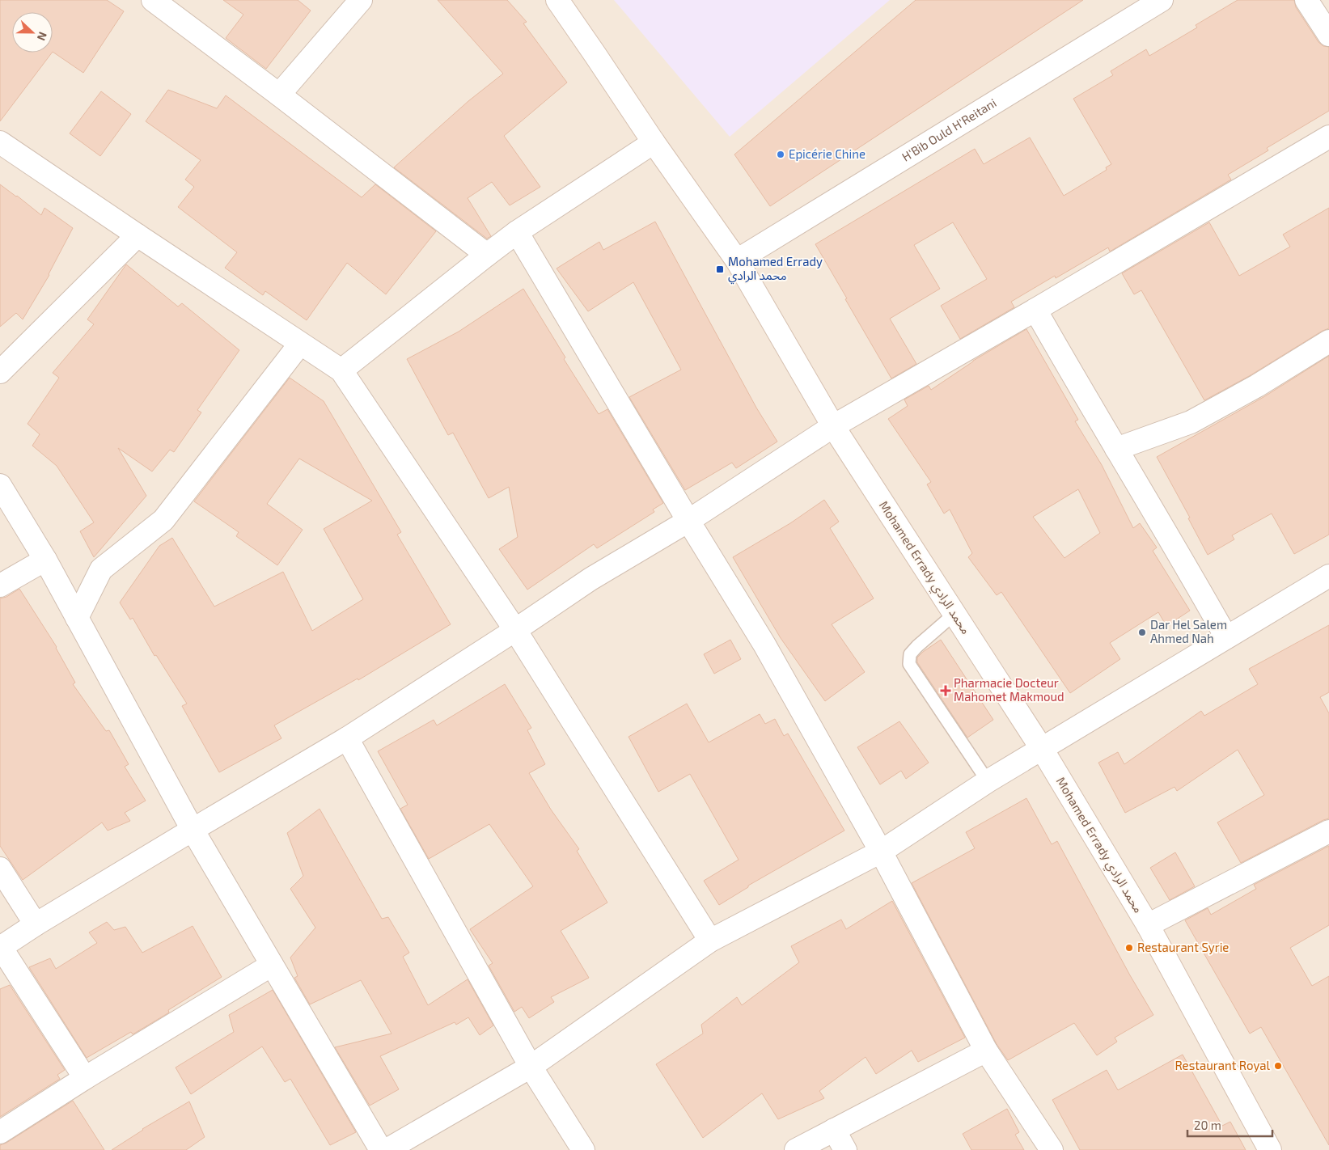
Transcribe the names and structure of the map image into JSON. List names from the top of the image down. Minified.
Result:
{"streets":{"street":["H'Bib Ould H'Reitani","Mohamed Errady محمد الرادي"]},"crossings":[["H'Bib Ould H'Reitani","Mohamed Errady محمد الرادي"]],"places":{"other":["Epicérie Chine","Dar Hel Salem Ahmed Nah","Restaurant Syrie","Restaurant Royal"],"transit":["Mohamed Errady محمد الرادي"],"health":["Pharmacie Docteur Mahomet Makmoud"]},"scale_bar":"20 m","north":"right"}
